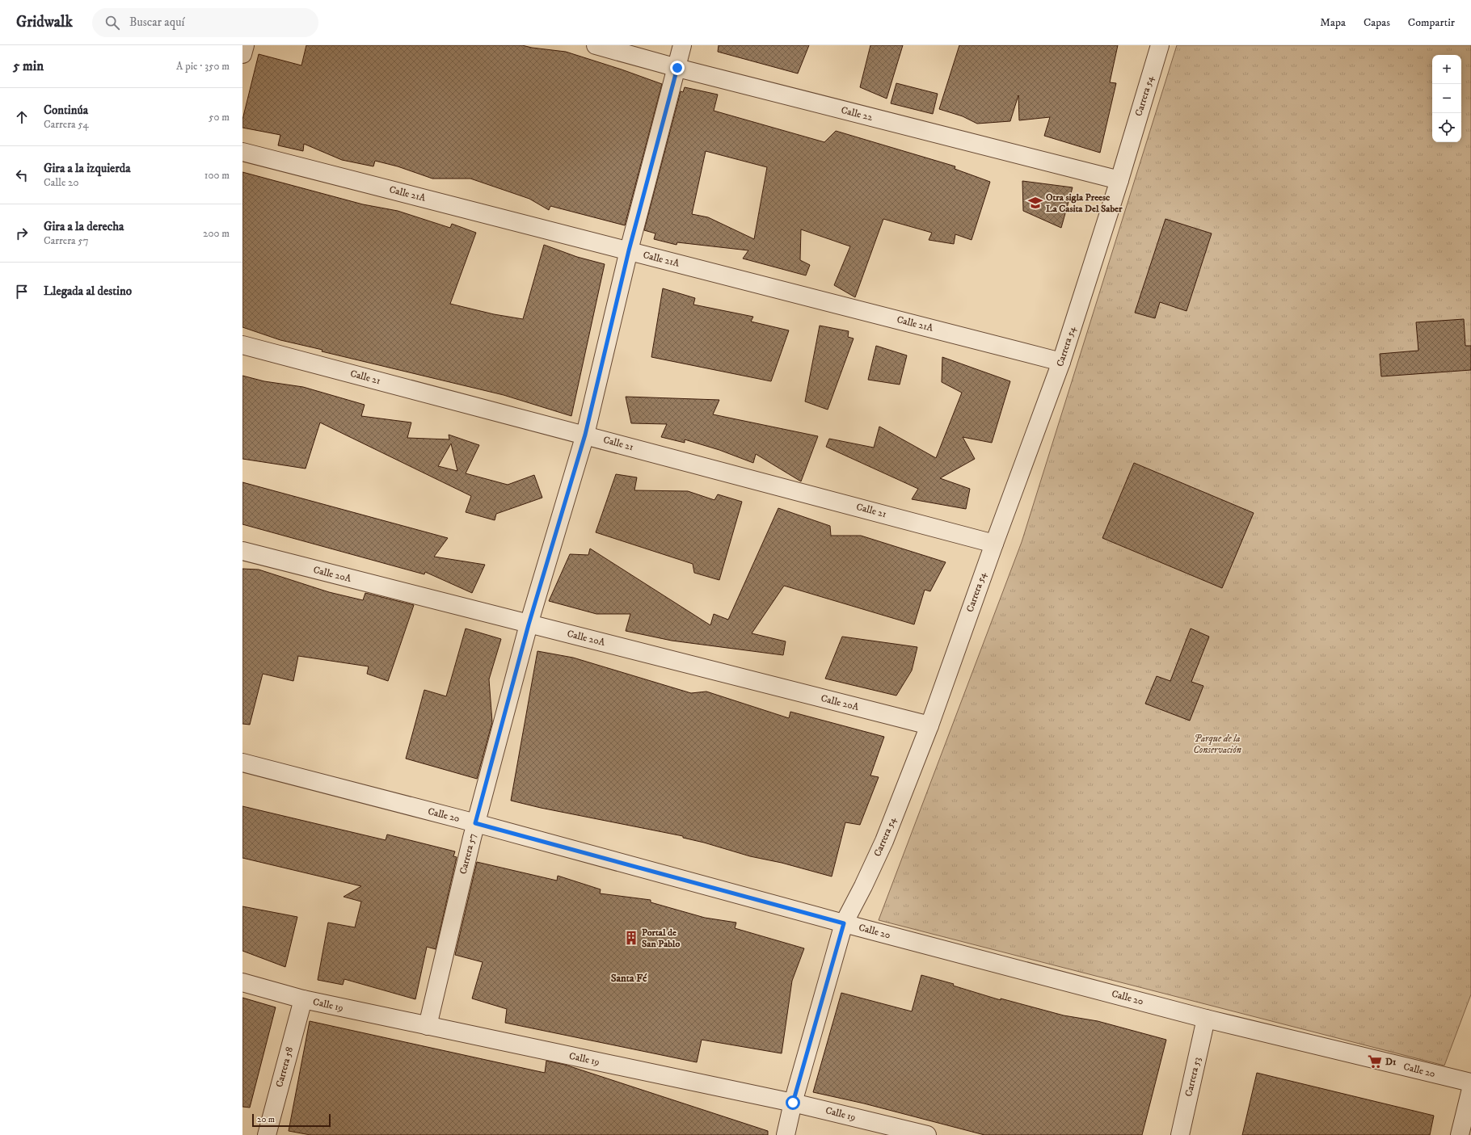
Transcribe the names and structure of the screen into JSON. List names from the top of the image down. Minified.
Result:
{"streets":{"street":["Carrera 54","Calle 22","Calle 21A","Calle 21","Calle 20A","Calle 20","Carrera 57","Calle 19","Carrera 58","Carrera 53"]},"crossings":[["Carrera 54","Calle 22"],["Carrera 54","Calle 21A"],["Carrera 54","Calle 21"],["Carrera 54","Calle 20A"],["Carrera 54","Calle 20"],["Carrera 54","Calle 19"],["Calle 22","Carrera 57"],["Calle 21A","Carrera 57"],["Calle 21","Carrera 57"],["Calle 20A","Carrera 57"],["Calle 20","Carrera 57"],["Calle 20","Carrera 53"],["Carrera 57","Calle 19"],["Calle 19","Carrera 58"]],"districts":["Santa Fé"],"parks":["Parque de la Conservación"],"places":{"school or university":["Otra sigla Preesc La Casita Del Saber"],"building":["Portal de San Pablo"],"supermarket":["D1"]},"scale_bar":"20 m","page":{"header":"Gridwalk","search":"Buscar aquí","nav":["Mapa","Capas","Compartir"],"heading":["5 min","A pie · 350 m"],"map_buttons":["+","−"],"list":[["Continúa","Carrera 54","50 m"],["Gira a la izquierda","Calle 20","100 m"],["Gira a la derecha","Carrera 57","200 m"],"Llegada al destino"],"scale":"20 m"}}
